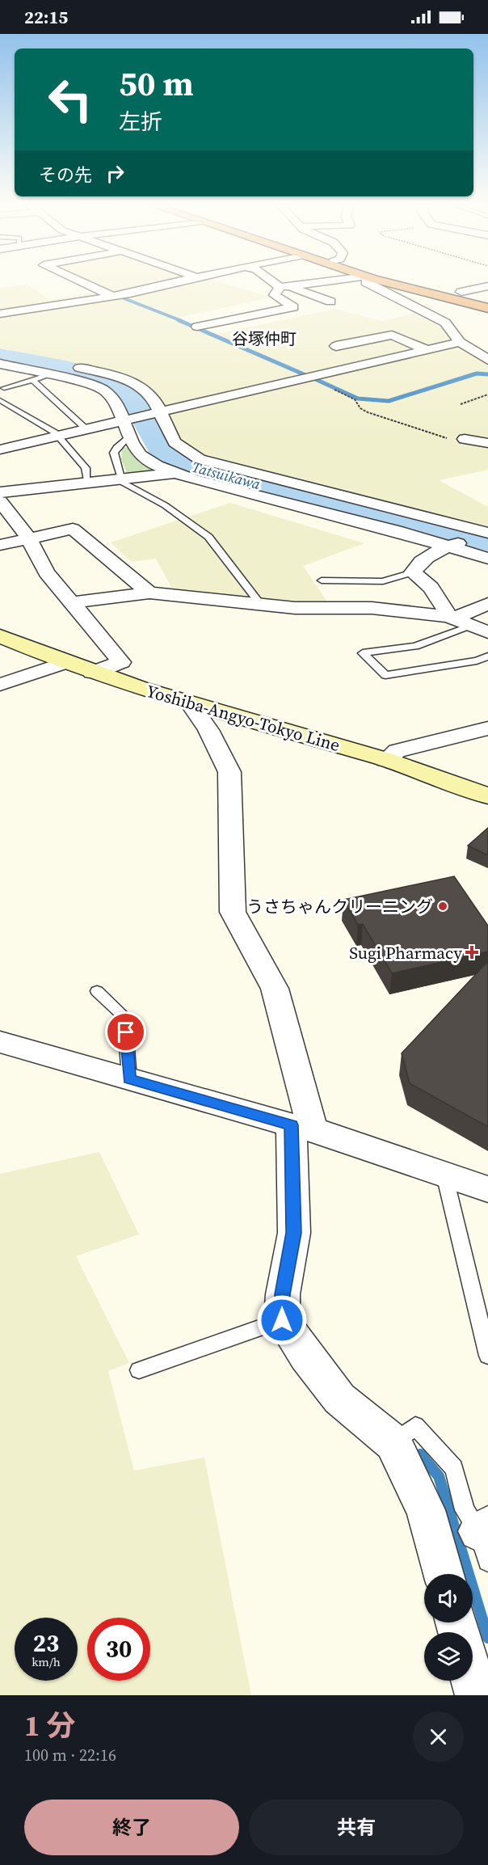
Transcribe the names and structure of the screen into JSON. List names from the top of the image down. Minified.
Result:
{"streets":{"main road":["Yoshiba-Angyo-Tokyo Line"]},"districts":["谷塚仲町"],"water":["Tatsuikawa"],"places":{"other":["うさちゃんクリーニング"],"health":["Sugi Pharmacy"]},"page":{"status":"22:15","turn":["50 m","左折"],"then":"その先","speed":"23 km/h","limit":"30","heading":["1 分","100 m · 22:16"],"buttons":["終了","共有"]}}
